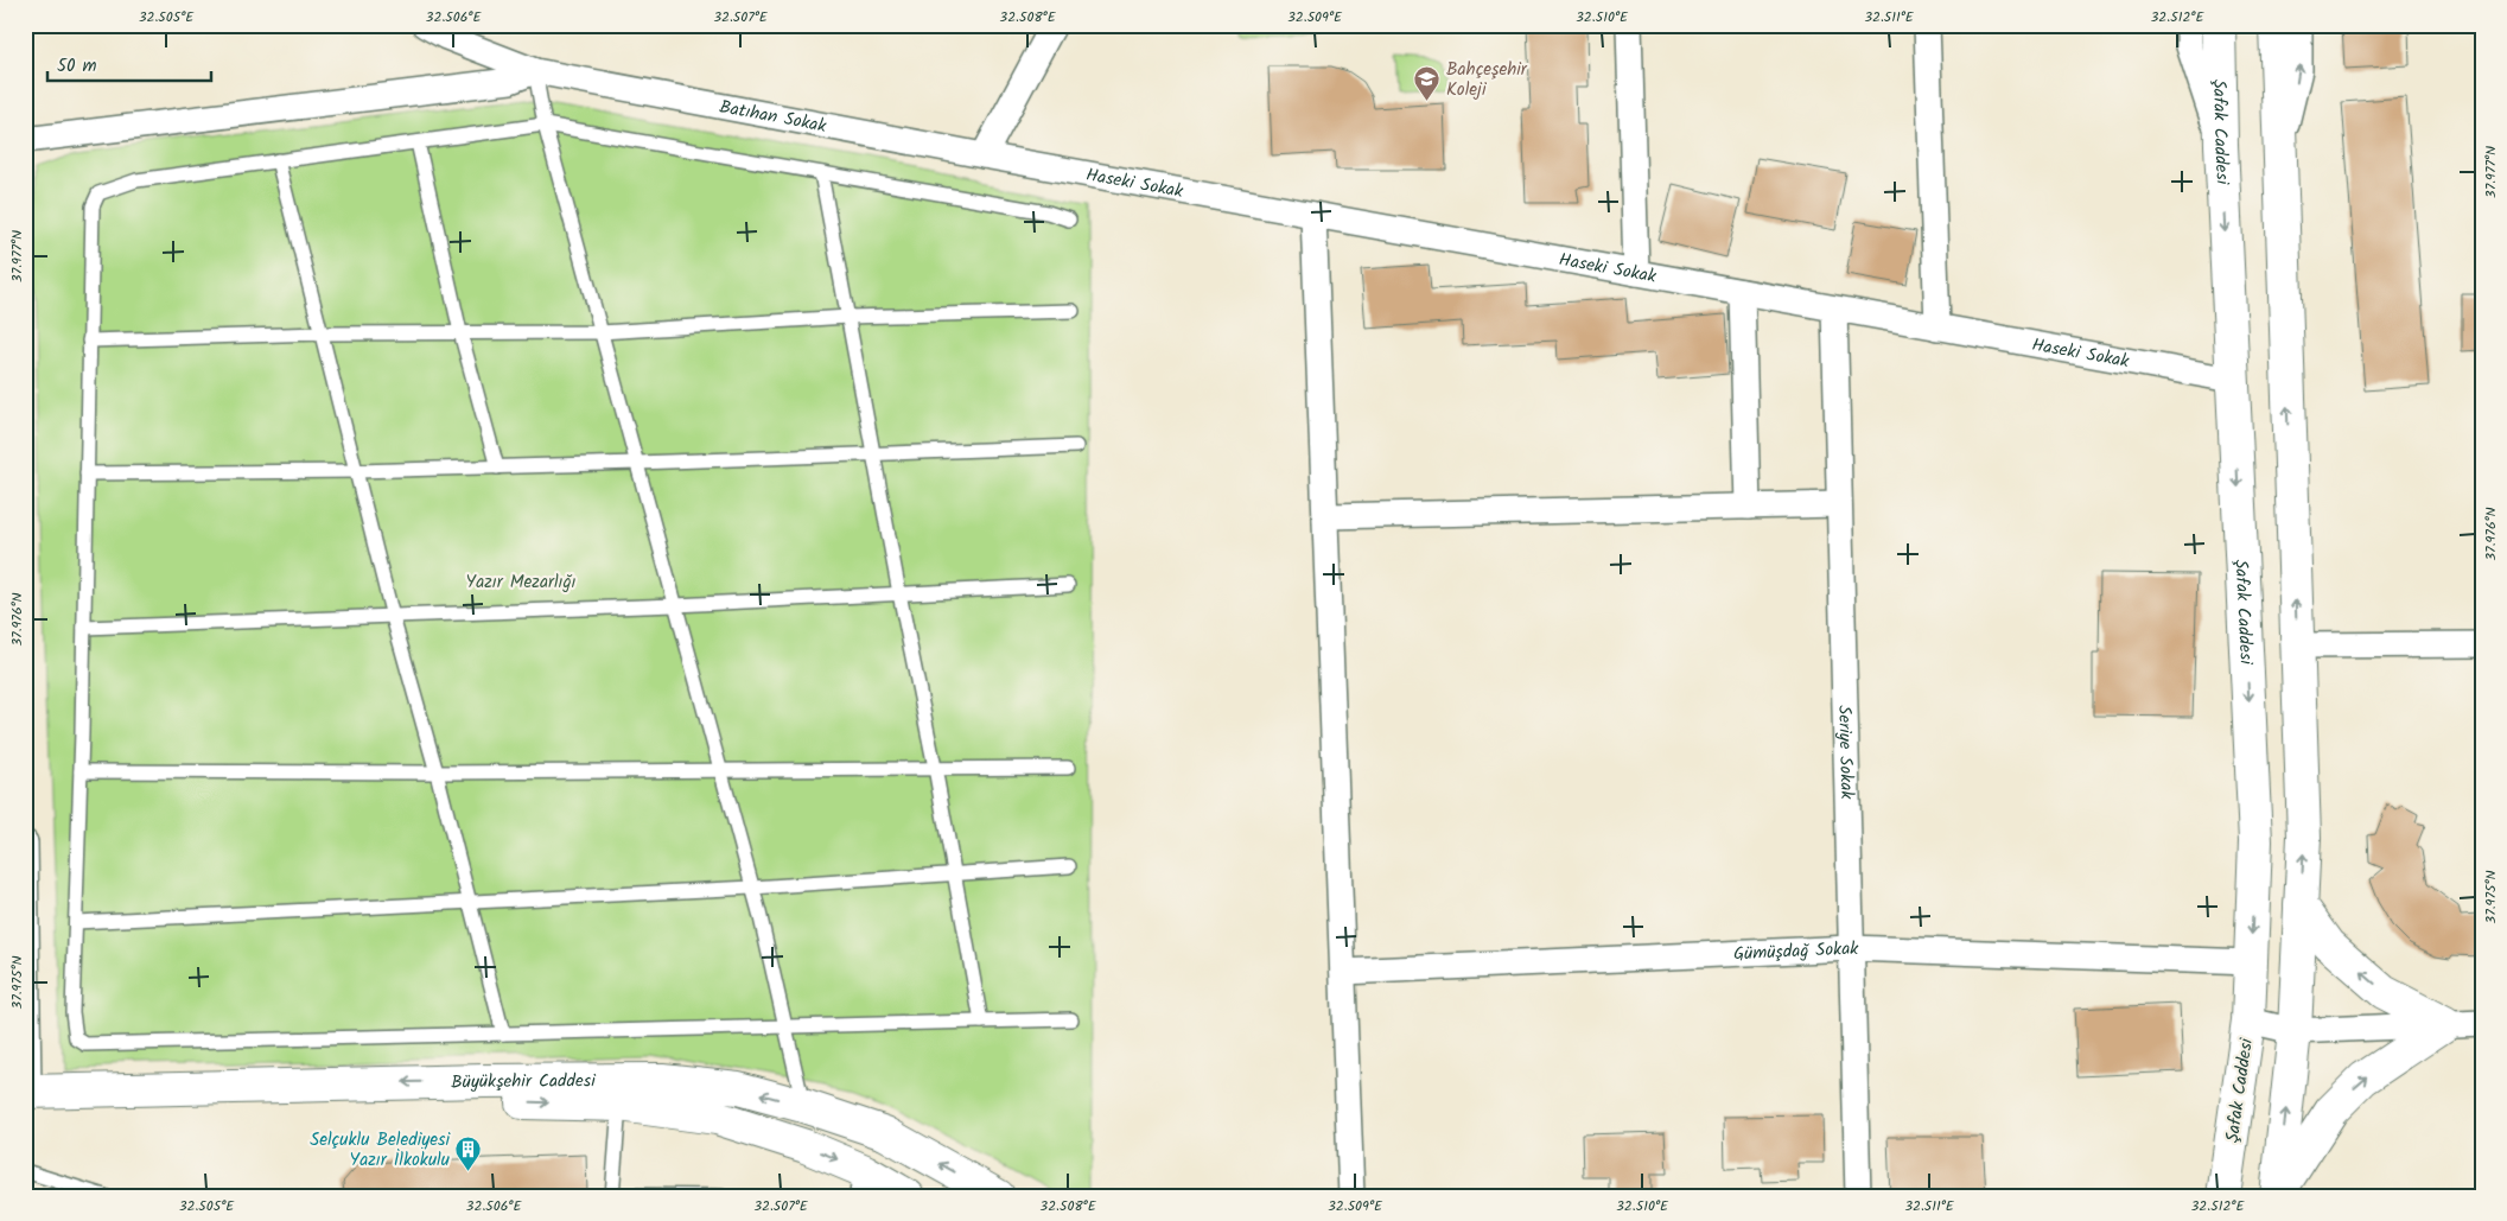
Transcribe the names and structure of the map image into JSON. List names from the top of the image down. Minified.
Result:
{"streets":{"main road":["Şafak Caddesi","Büyükşehir Caddesi"],"street":["Batıhan Sokak","Haseki Sokak","Seriye Sokak","Gümüşdağ Sokak"]},"crossings":[["Batıhan Sokak","Haseki Sokak"],["Şafak Caddesi","Haseki Sokak"],["Şafak Caddesi","Gümüşdağ Sokak"],["Haseki Sokak","Seriye Sokak"],["Seriye Sokak","Gümüşdağ Sokak"]],"parks":["Yazır Mezarlığı"],"places":{"school or university":["Bahçeşehir Koleji"],"building":["Selçuklu Belediyesi Yazır İlkokulu"]},"scale_bar":"50 m","coordinates":["32.505°E","32.506°E","32.507°E","32.508°E","32.509°E","32.510°E","32.511°E","32.512°E","37.977°N","37.976°N","37.975°N"]}
